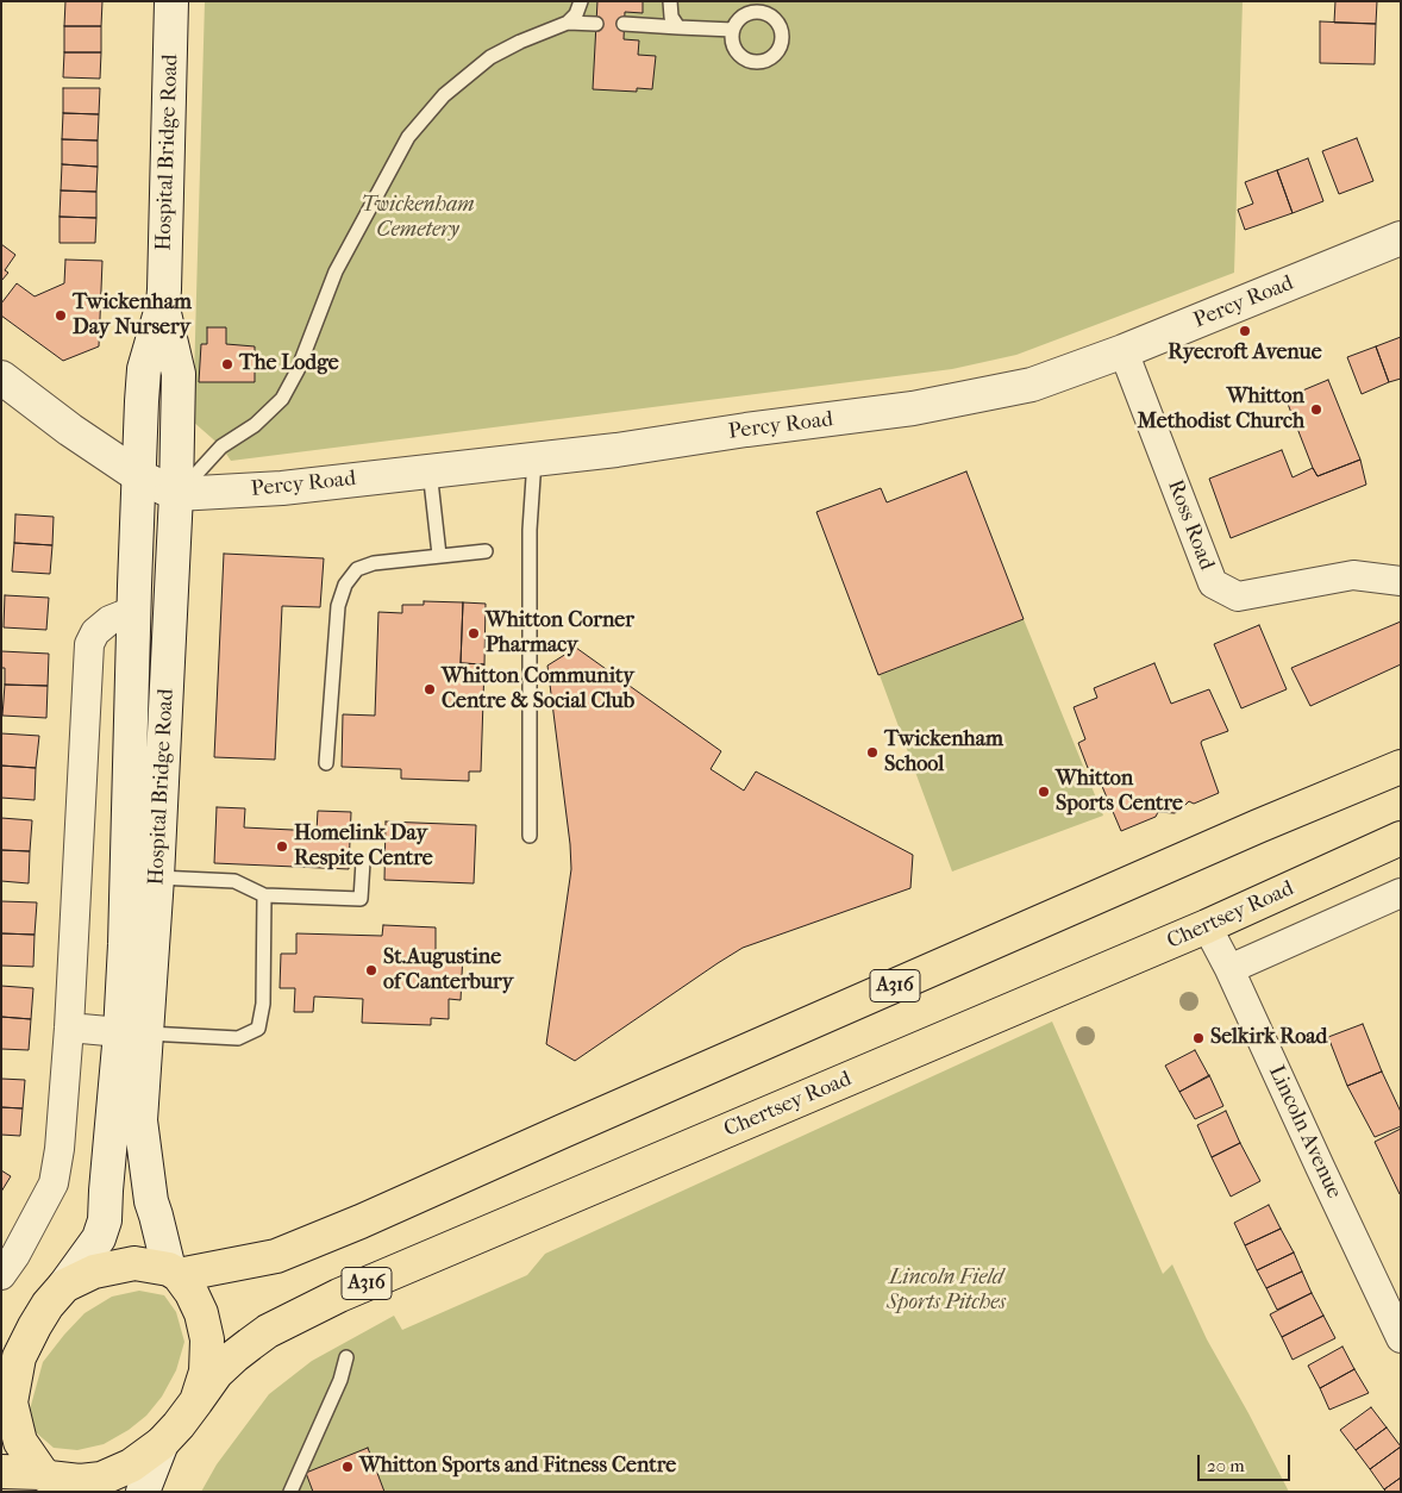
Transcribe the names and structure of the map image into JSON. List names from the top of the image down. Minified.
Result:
{"streets":{"highway":["Chertsey Road","A316"],"main road":["Hospital Bridge Road","Percy Road"],"street":["Ross Road","Lincoln Avenue"]},"crossings":[["Hospital Bridge Road","Percy Road"],["Hospital Bridge Road","Chertsey Road"],["Hospital Bridge Road","A316"],["Percy Road","Ross Road"],["Chertsey Road","A316"],["Chertsey Road","Lincoln Avenue"]],"parks":["Twickenham Cemetery","Lincoln Field Sports Pitches"],"places":["Twickenham Day Nursery","Ryecroft Avenue","The Lodge","Whitton Methodist Church","Whitton Corner Pharmacy","Whitton Community Centre & Social Club","Twickenham School","Whitton Sports Centre","Homelink Day Respite Centre","St.Augustine of Canterbury","Selkirk Road","Whitton Sports and Fitness Centre"],"scale_bar":"20 m"}
